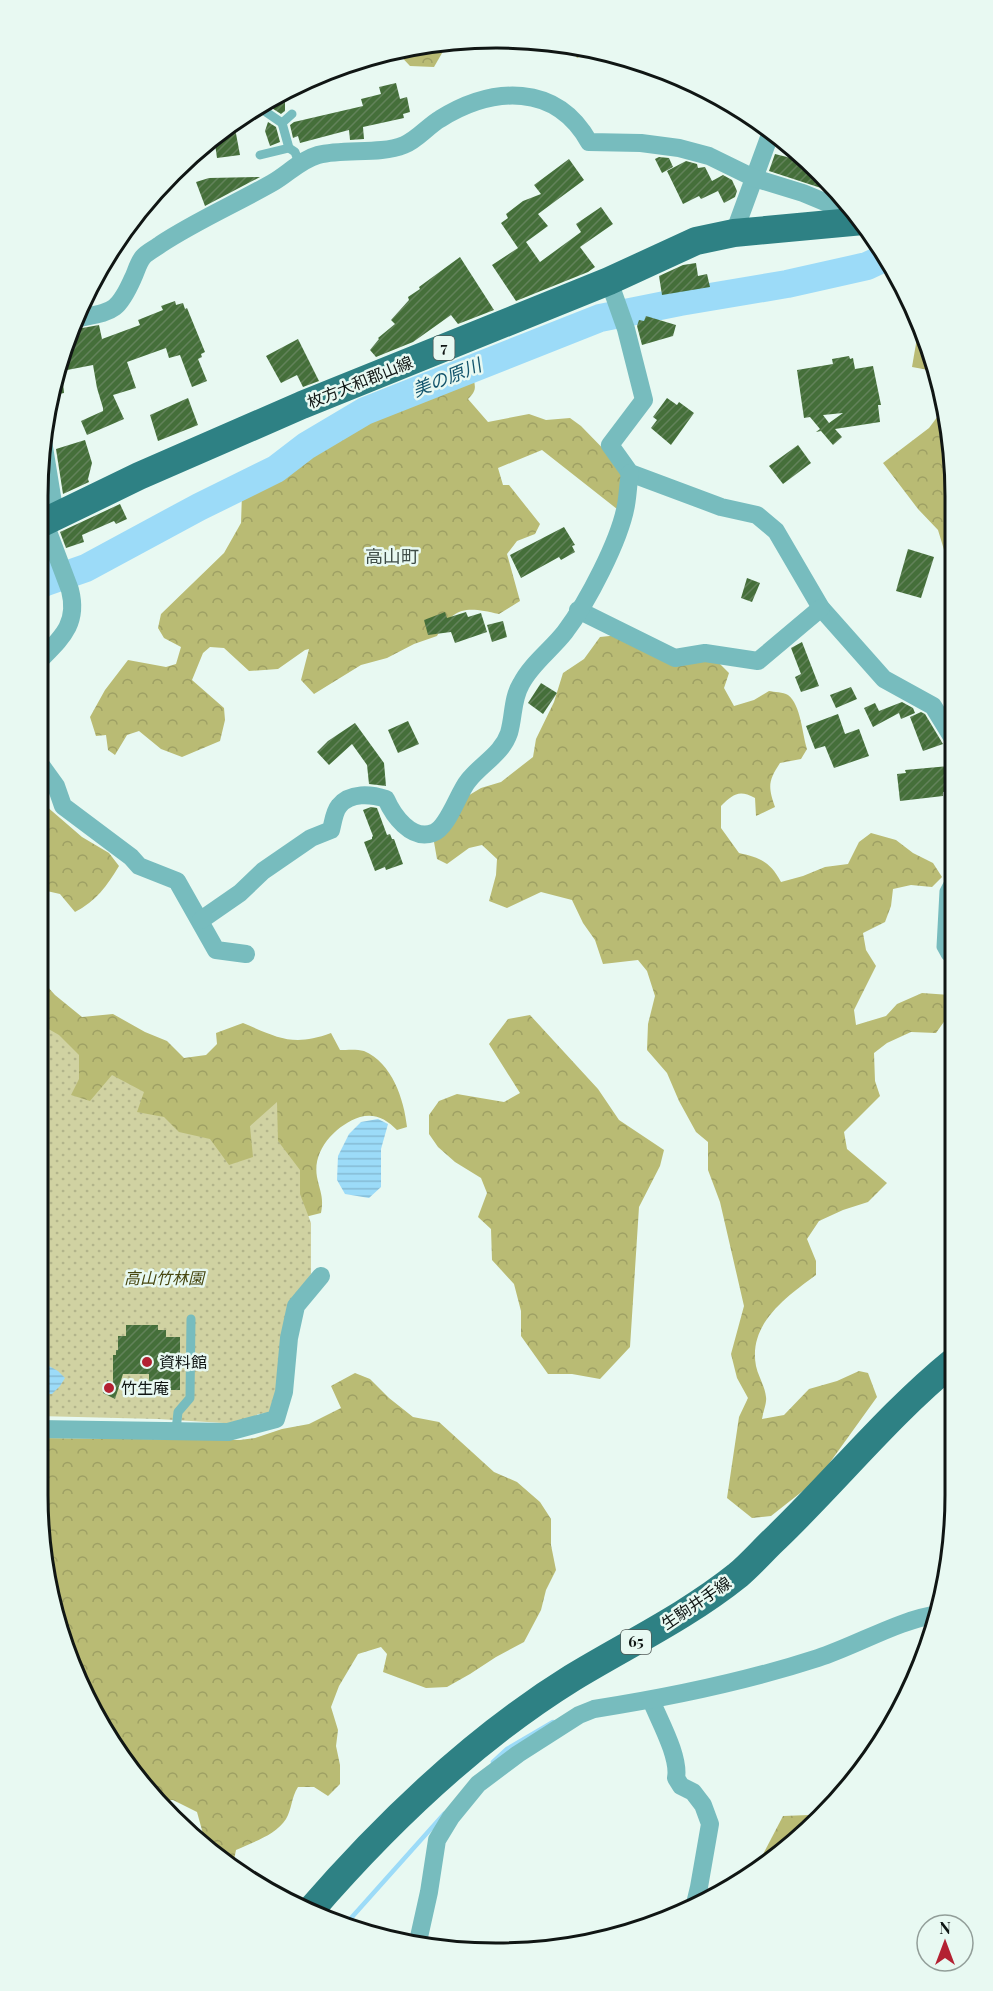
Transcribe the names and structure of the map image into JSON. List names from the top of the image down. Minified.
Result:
{"streets":{"main road":["7","枚方大和郡山線","生駒井手線","65"]},"districts":["高山町"],"water":["美の原川"],"parks":["高山竹林園"],"places":["資料館","竹生庵"],"north":"top"}
